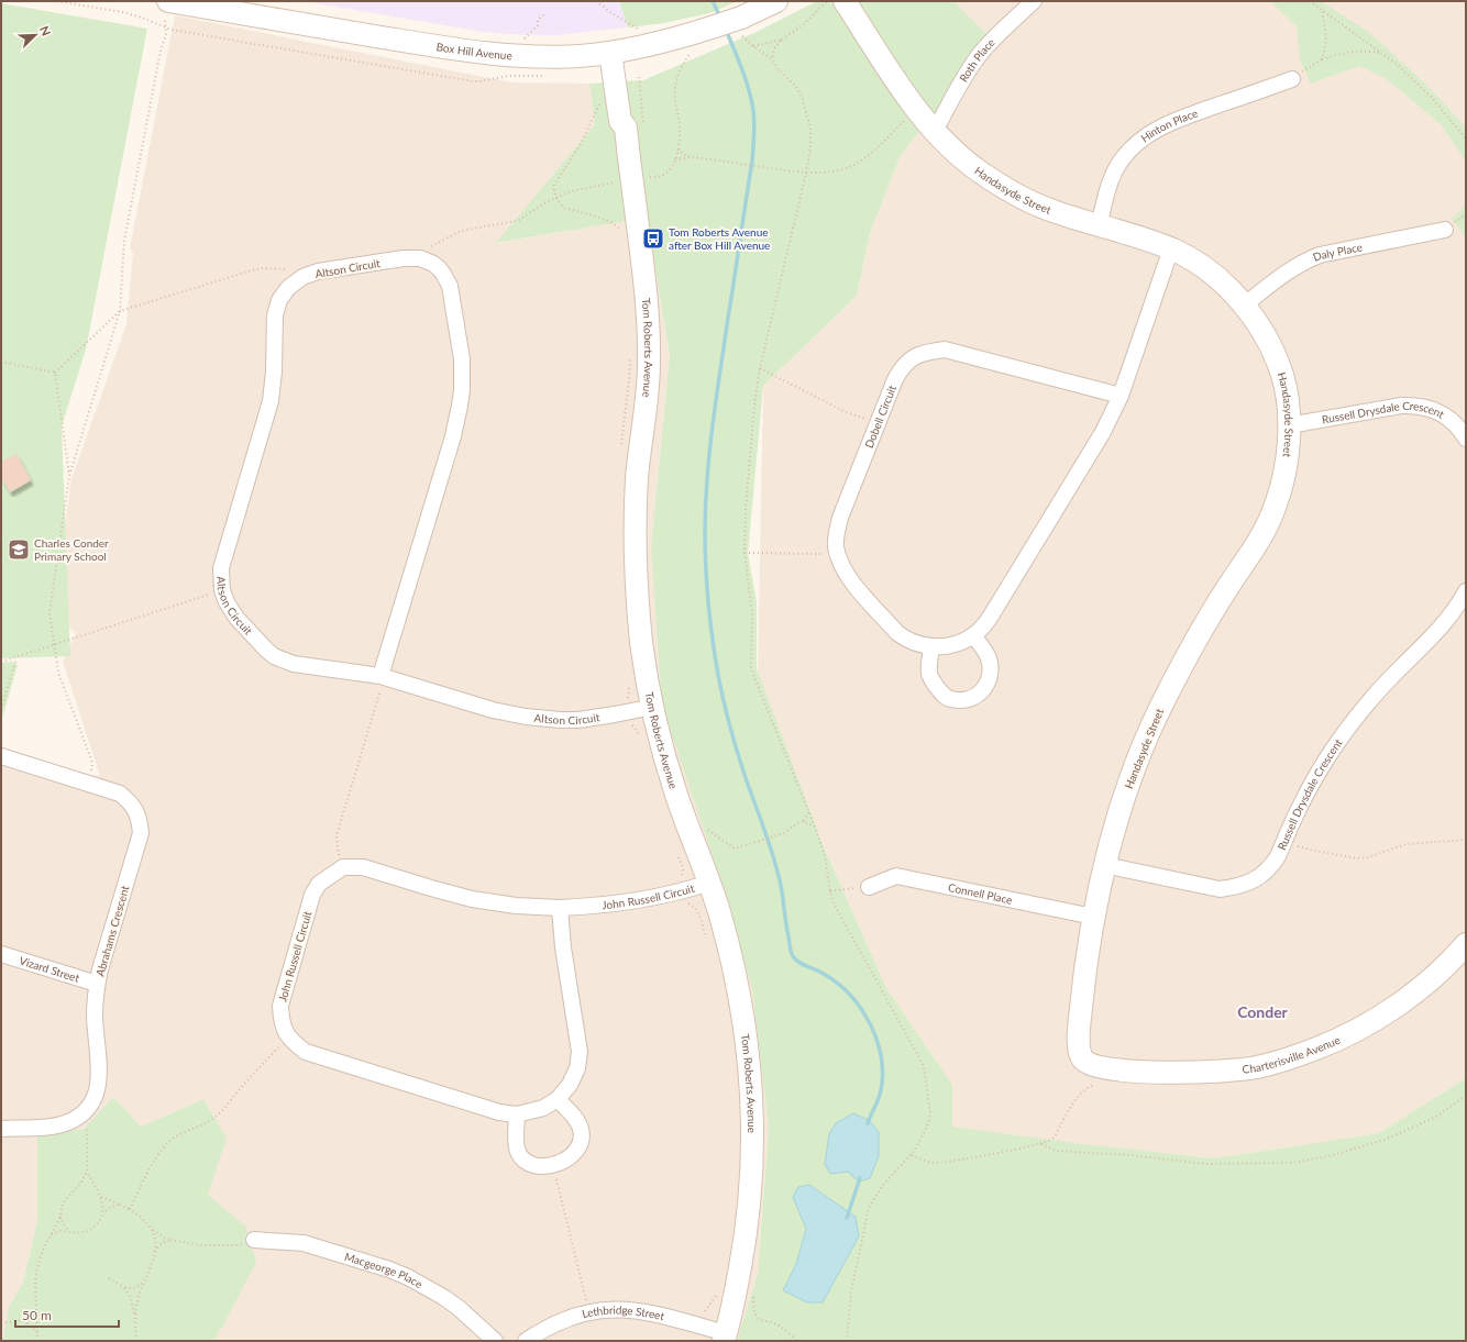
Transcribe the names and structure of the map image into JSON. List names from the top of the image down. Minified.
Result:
{"streets":{"street":["Box Hill Avenue","Roth Place","Hinton Place","Handasyde Street","Daly Place","Altson Circuit","Tom Roberts Avenue","Dobell Circuit","Russell Drysdale Crescent","Connell Place","John Russell Circuit","Abrahams Crescent","Vizard Street","Charterisville Avenue","Macgeorge Place","Lethbridge Street"]},"crossings":[["Box Hill Avenue","Tom Roberts Avenue"],["Roth Place","Handasyde Street"],["Hinton Place","Handasyde Street"],["Handasyde Street","Daly Place"],["Handasyde Street","Dobell Circuit"],["Handasyde Street","Russell Drysdale Crescent"],["Handasyde Street","Connell Place"],["Handasyde Street","Charterisville Avenue"],["Altson Circuit","Tom Roberts Avenue"],["Tom Roberts Avenue","John Russell Circuit"],["Tom Roberts Avenue","Lethbridge Street"],["Abrahams Crescent","Vizard Street"]],"districts":["Conder"],"places":{"bus stop":["Tom Roberts Avenue after Box Hill Avenue"],"school or university":["Charles Conder Primary School"]},"scale_bar":"50 m","north":"top right"}
